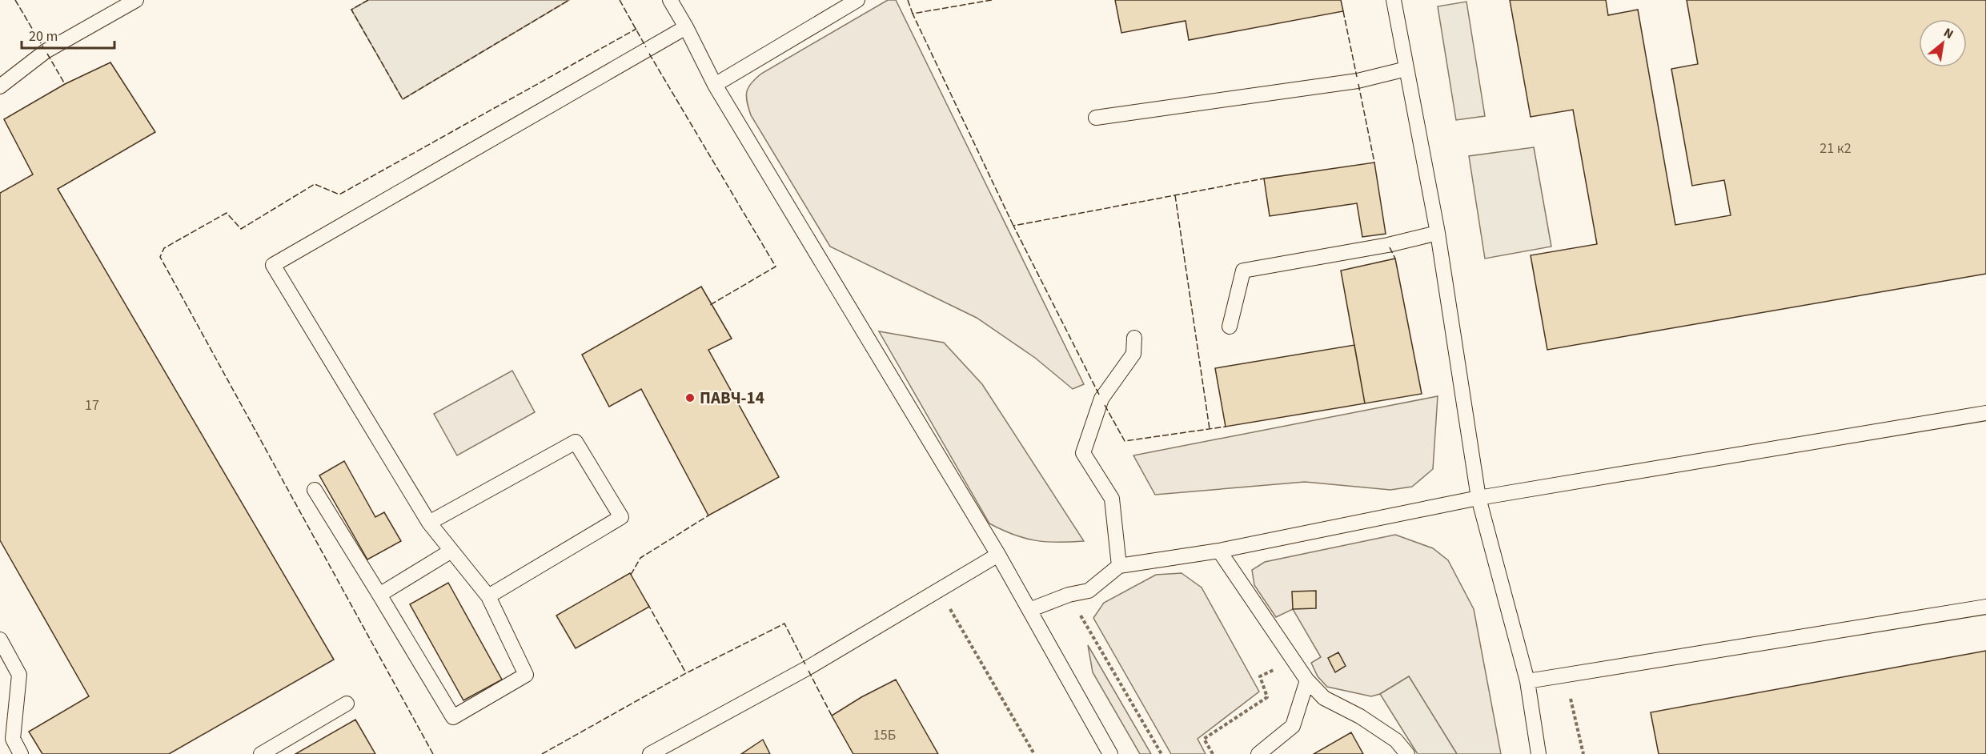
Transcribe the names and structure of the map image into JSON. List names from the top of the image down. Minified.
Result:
{"places":["ПАВЧ-14"],"house_numbers":["21 к2","17","15Б"],"scale_bar":"20 m","north":"top right"}
